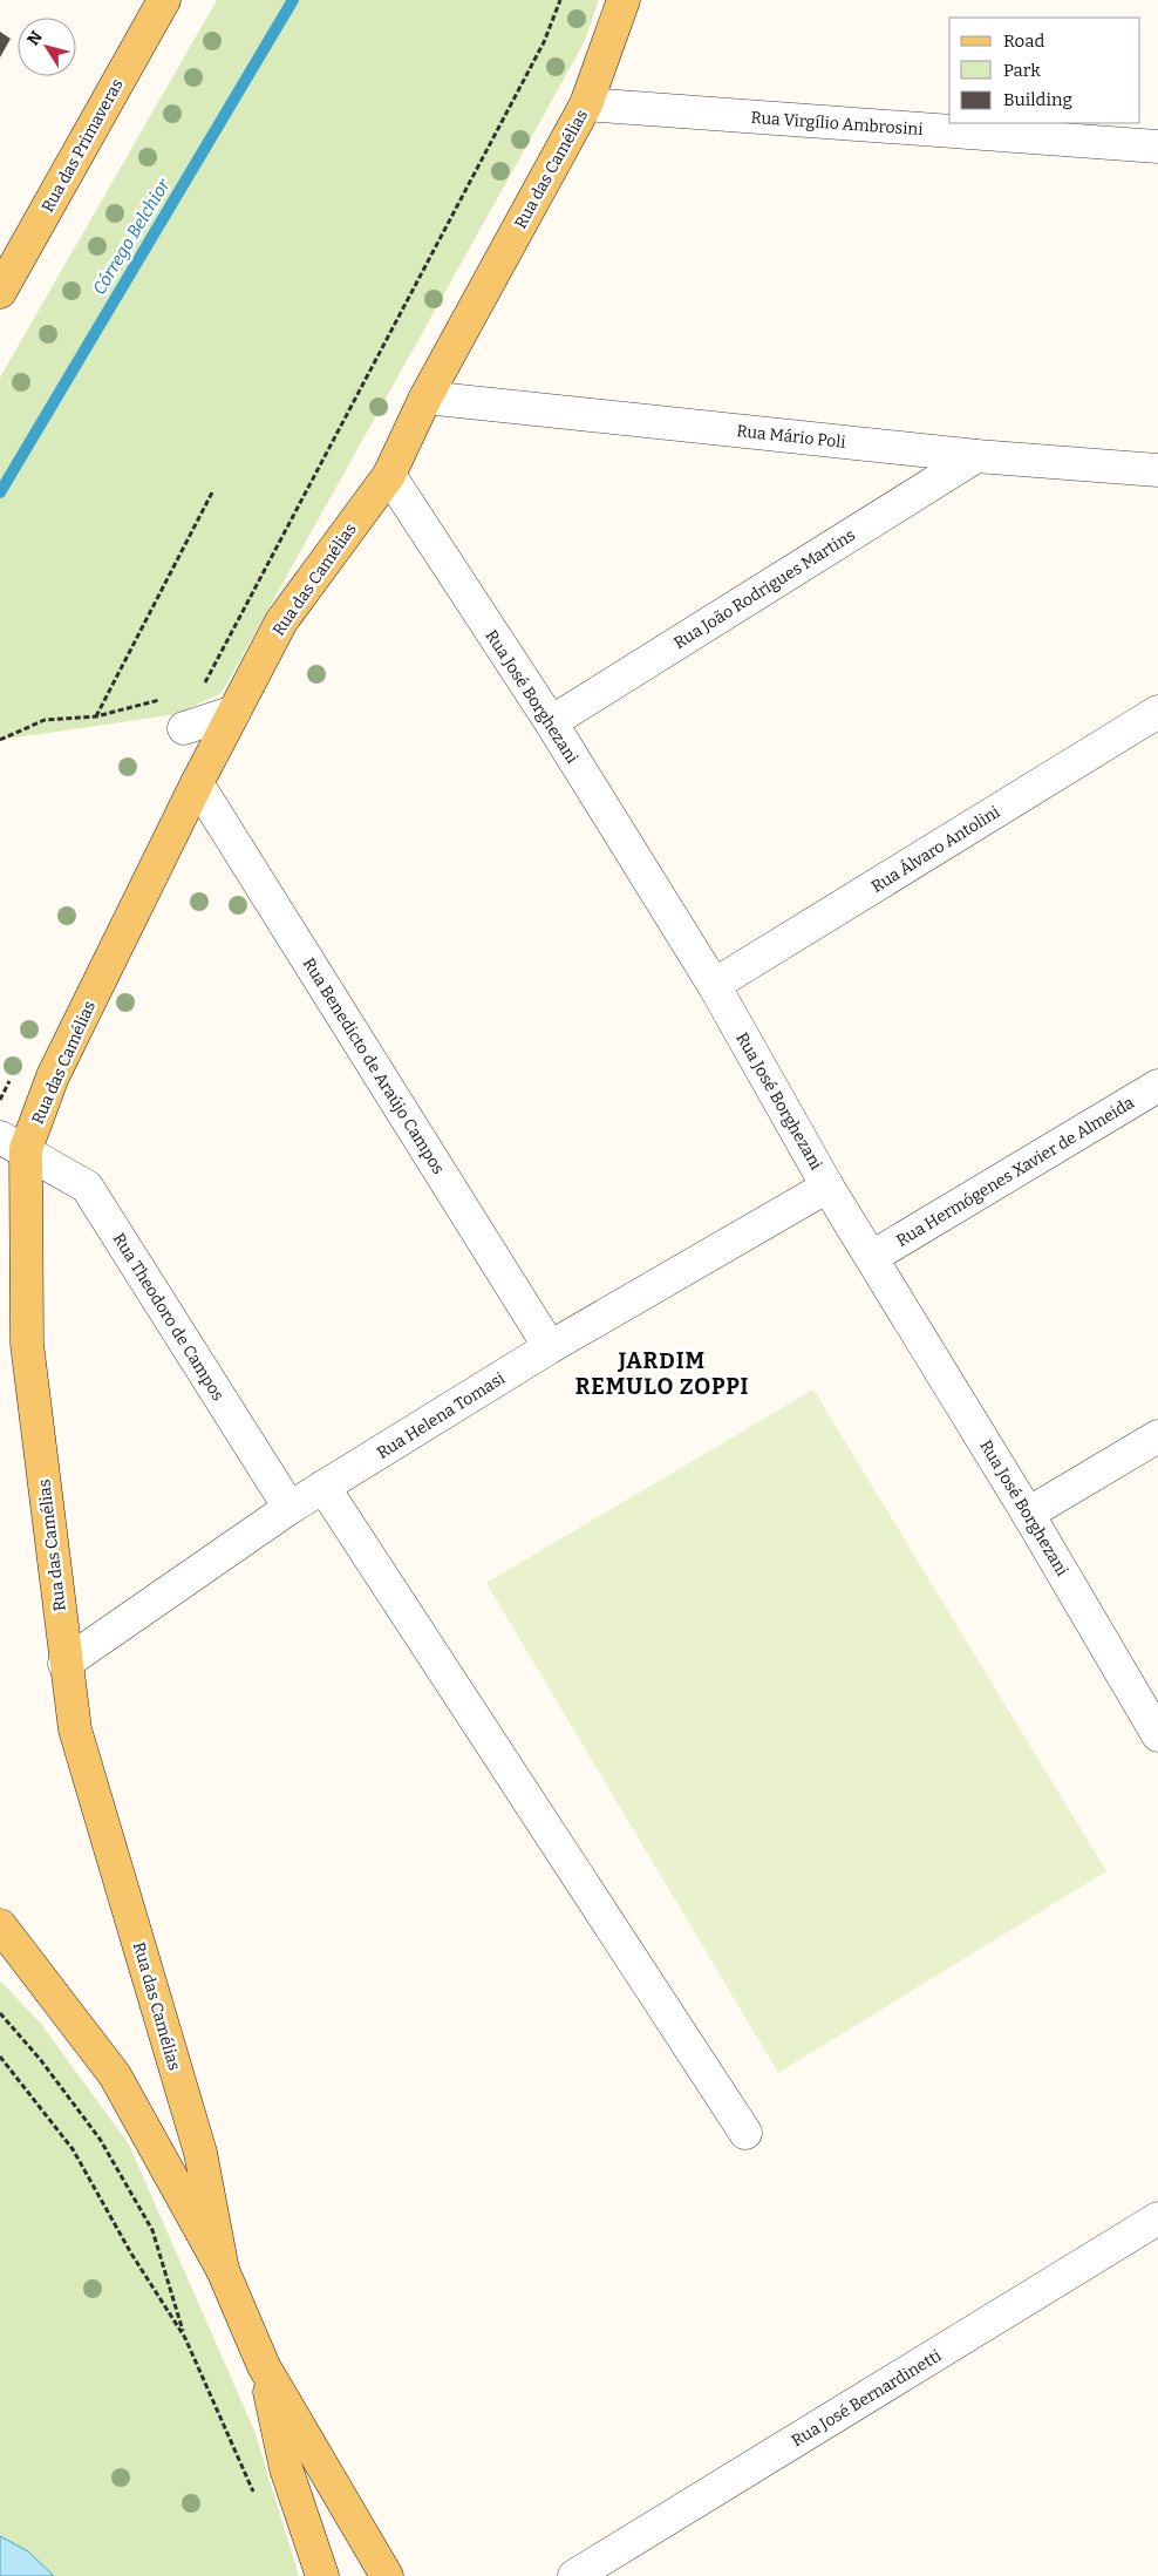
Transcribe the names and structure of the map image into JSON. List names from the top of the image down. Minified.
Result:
{"streets":{"main road":["Rua das Primaveras","Rua das Camélias"],"street":["Rua Virgílio Ambrosini","Rua Mário Poli","Rua João Rodrigues Martins","Rua José Borghezani","Rua Álvaro Antolini","Rua Benedicto de Araújo Campos","Rua Hermógenes Xavier de Almeida","Rua Theodoro de Campos","Rua Helena Tomasi","Rua José Bernardinetti"]},"crossings":[["Rua Virgílio Ambrosini","Rua das Camélias"],["Rua das Camélias","Rua Mário Poli"],["Rua das Camélias","Rua José Borghezani"],["Rua das Camélias","Rua Benedicto de Araújo Campos"],["Rua das Camélias","Rua Theodoro de Campos"],["Rua das Camélias","Rua Helena Tomasi"],["Rua Mário Poli","Rua João Rodrigues Martins"],["Rua João Rodrigues Martins","Rua José Borghezani"],["Rua José Borghezani","Rua Álvaro Antolini"],["Rua José Borghezani","Rua Hermógenes Xavier de Almeida"],["Rua José Borghezani","Rua Helena Tomasi"],["Rua Benedicto de Araújo Campos","Rua Helena Tomasi"],["Rua Theodoro de Campos","Rua Helena Tomasi"]],"districts":["JARDIM REMULO ZOPPI"],"water":["Córrego Belchior"],"legend":["Road","Park","Building"],"north":"top left"}
